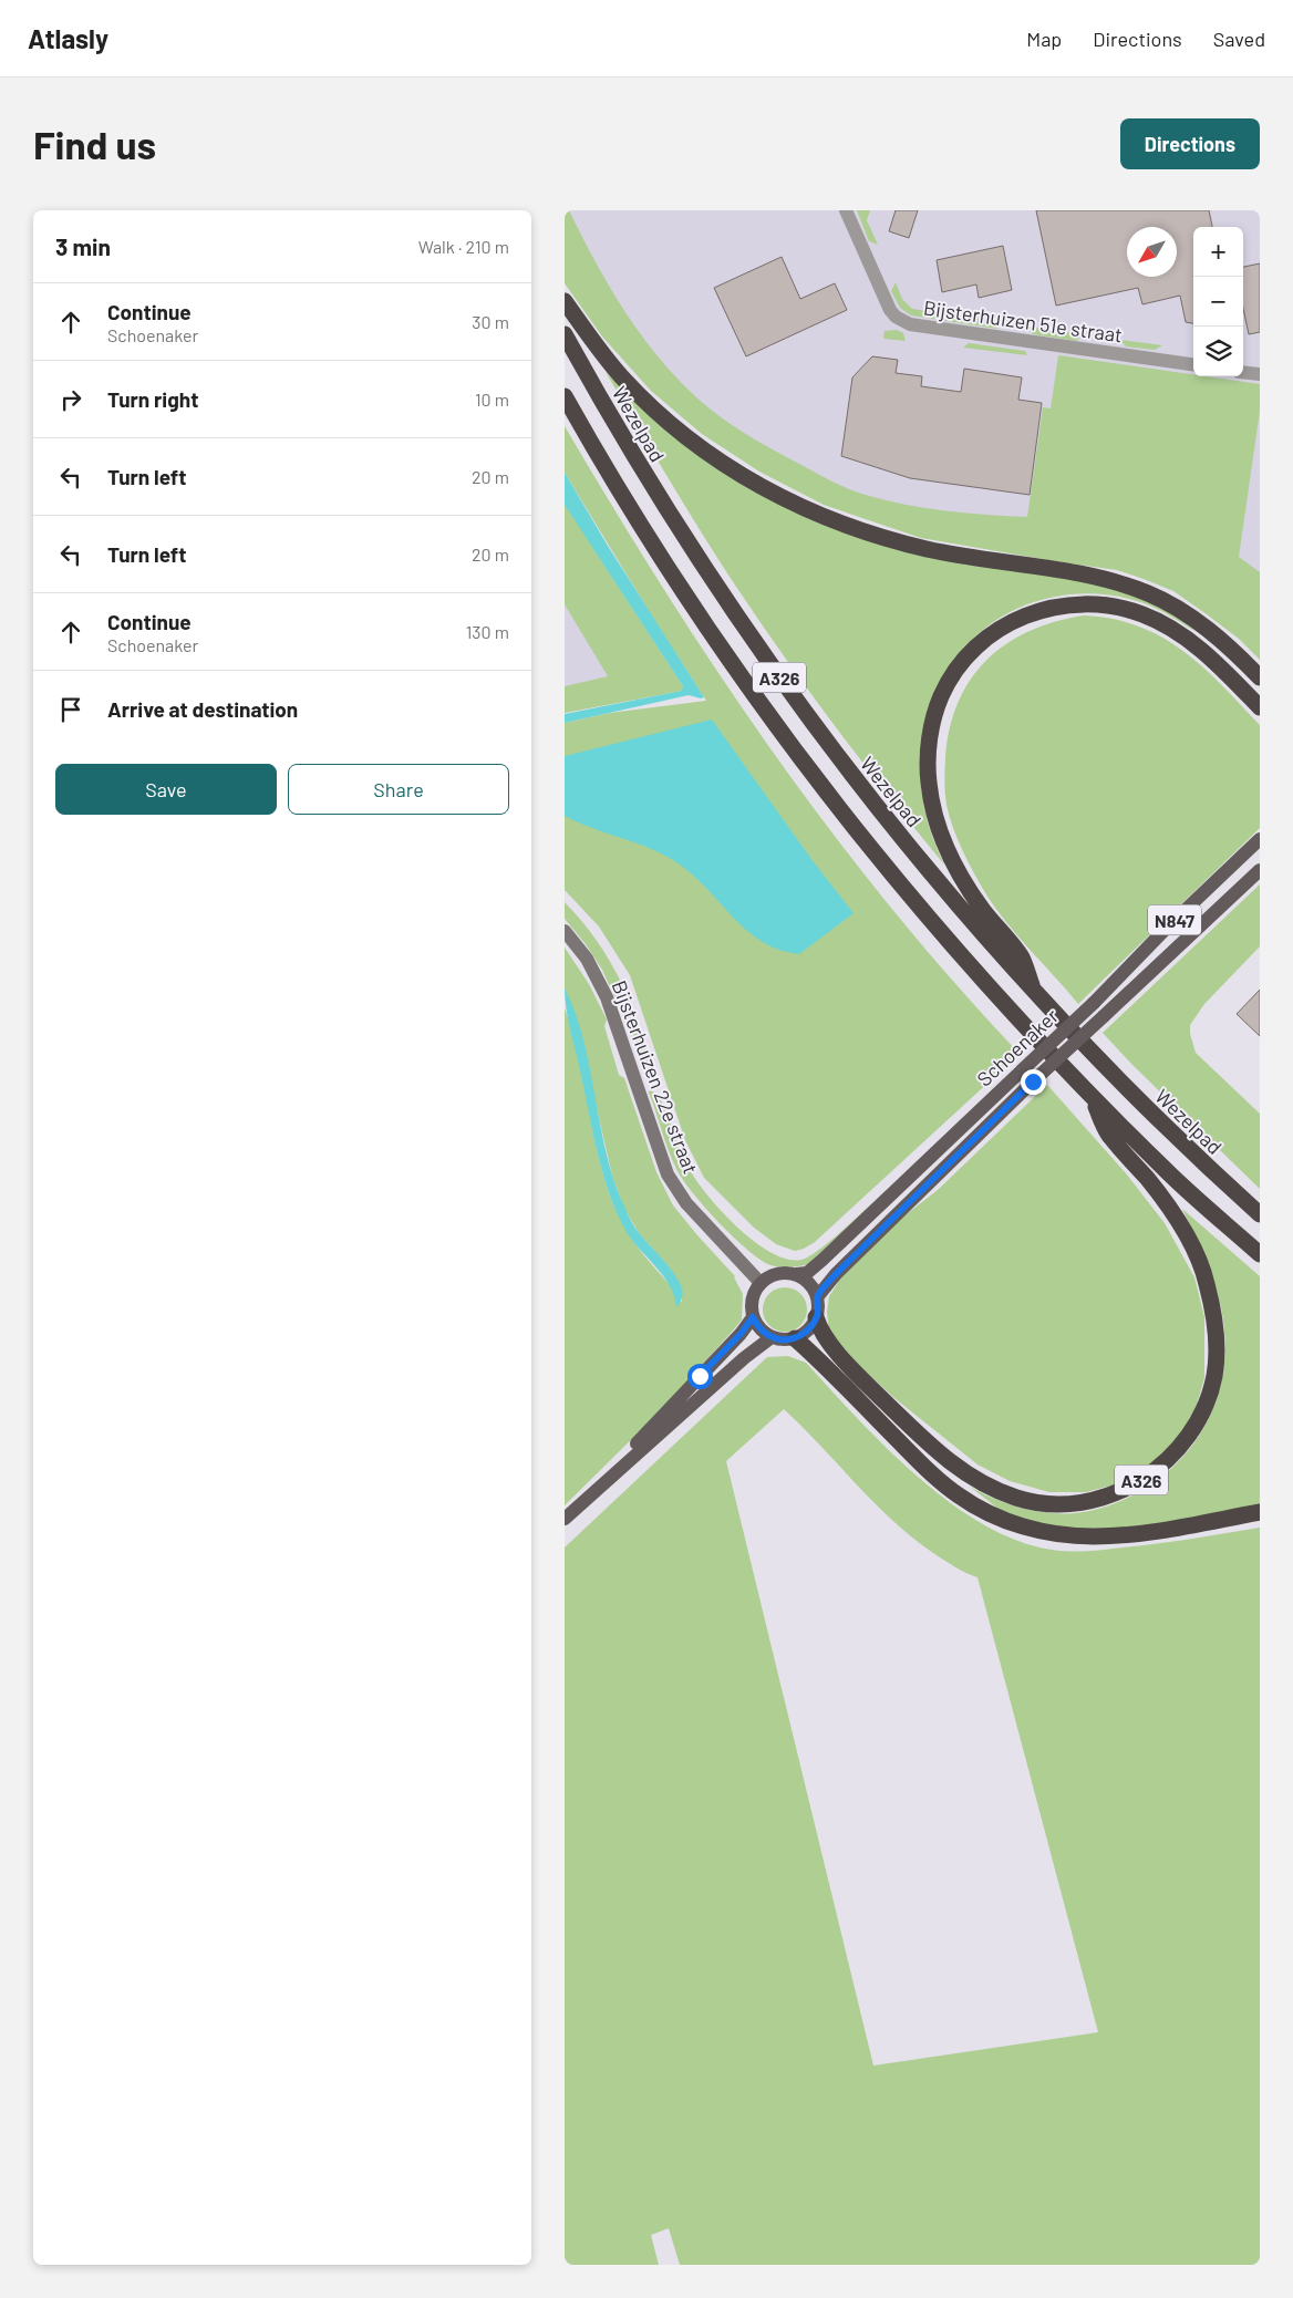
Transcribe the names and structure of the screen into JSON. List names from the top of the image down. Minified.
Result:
{"streets":{"highway":["Wezelpad","A326"],"main road":["N847","Schoenaker","Bijsterhuizen 22e straat"],"street":["Bijsterhuizen 51e straat"]},"crossings":[["Wezelpad","A326"],["A326","N847"],["A326","Schoenaker"],["A326","Bijsterhuizen 22e straat"],["N847","Schoenaker"],["N847","Bijsterhuizen 22e straat"],["Schoenaker","Bijsterhuizen 22e straat"]],"north":"bottom left","page":{"header":"Atlasly","nav":["Map","Directions","Saved"],"buttons":["Directions",["Save","Share"]],"title":"Find us","heading":["3 min","Walk · 210 m"],"map_buttons":["+","−"],"list":[["Continue","Schoenaker","30 m"],["Turn right","10 m"],["Turn left","20 m"],["Turn left","20 m"],["Continue","Schoenaker","130 m"],"Arrive at destination"]}}
